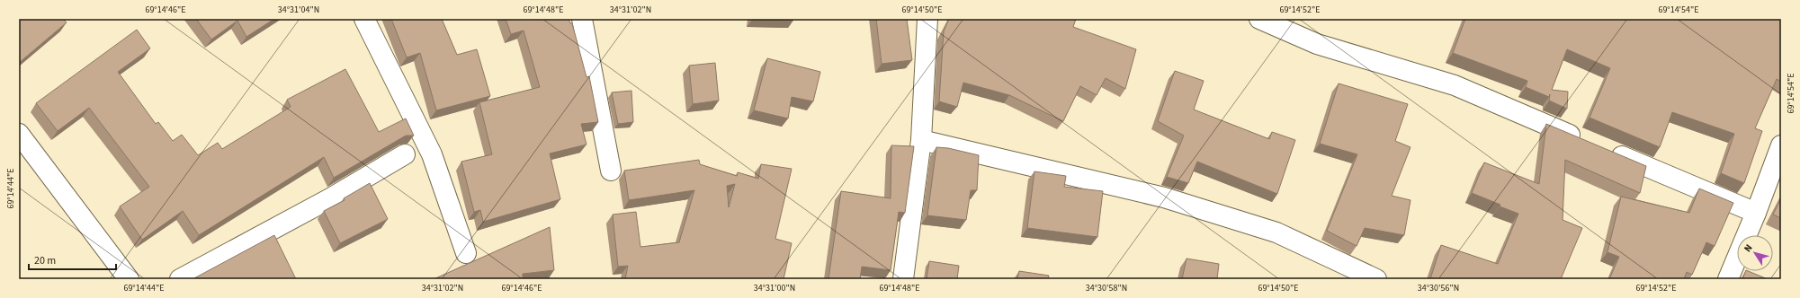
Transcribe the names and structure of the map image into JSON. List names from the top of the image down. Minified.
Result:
{"scale_bar":"20 m","north":"top left","coordinates":["69°14'46\"E","34°31'04\"N","69°14'48\"E","34°31'02\"N","69°14'50\"E","69°14'52\"E","69°14'54\"E","69°14'44\"E","34°31'00\"N","34°30'58\"N","34°30'56\"N"]}
